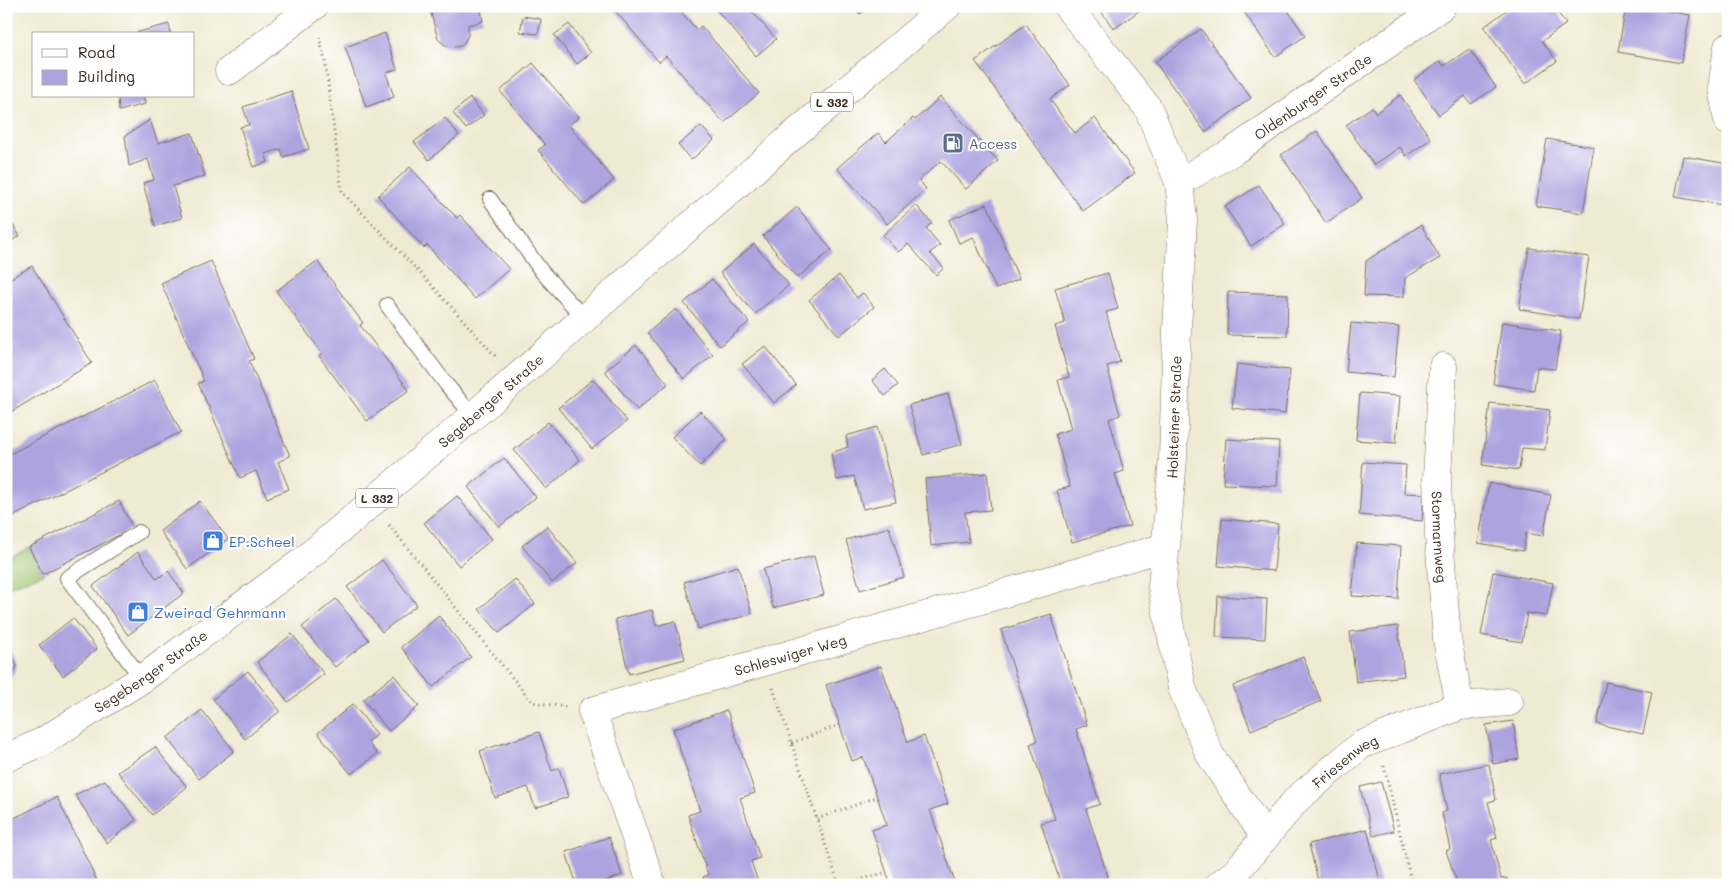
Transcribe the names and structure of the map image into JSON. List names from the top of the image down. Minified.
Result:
{"streets":{"street":["Oldenburger Straße","L 332","Segeberger Straße","Holsteiner Straße","Stormarnweg","Schleswiger Weg","Friesenweg"]},"crossings":[["Oldenburger Straße","Holsteiner Straße"],["Holsteiner Straße","Schleswiger Weg"],["Holsteiner Straße","Friesenweg"],["Stormarnweg","Friesenweg"]],"places":{"fuel station":["Access"],"shop":["EP:Scheel","Zweirad Gehrmann"]},"legend":["Road","Building"]}
